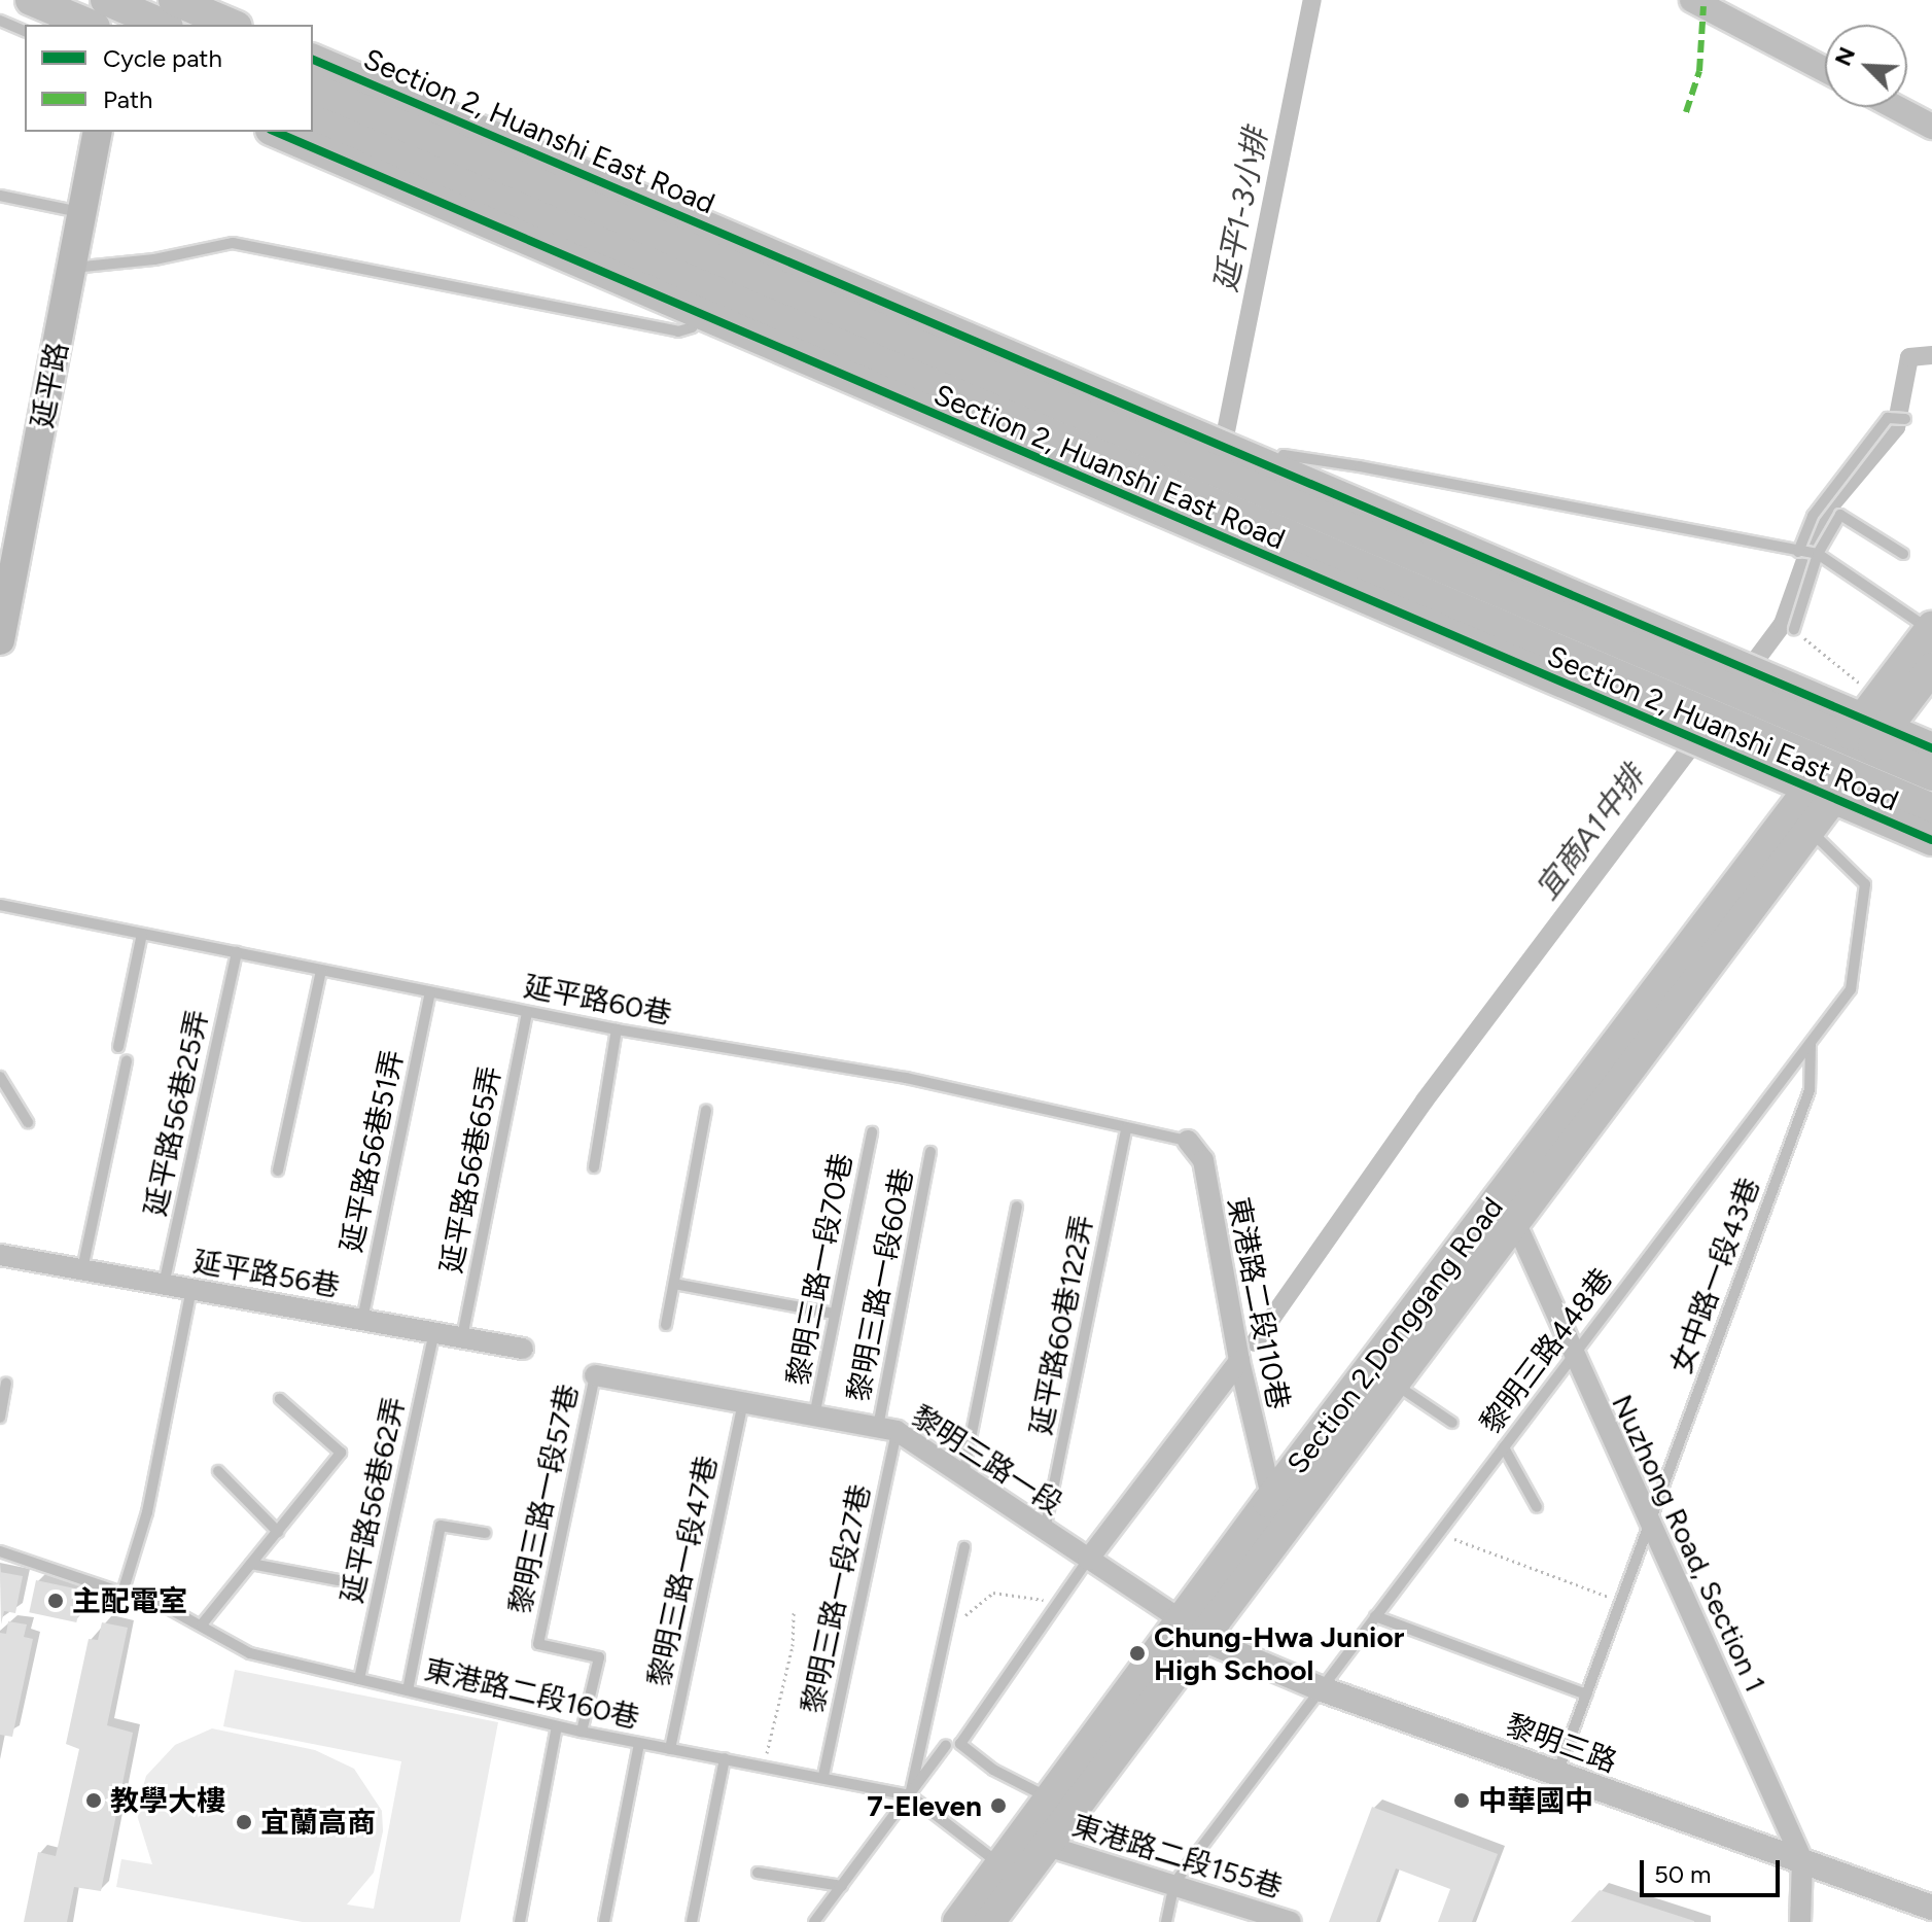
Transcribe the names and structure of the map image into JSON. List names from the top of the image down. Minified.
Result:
{"streets":{"main road":["Section 2, Huanshi East Road","延平路","Section 2,Donggang Road"],"street":["延平路56巷","東港路二段110巷","黎明三路一段","Nuzhong Road, Section 1","黎明三路","東港路二段155巷"],"lane":["延平路60巷","延平路56巷25弄","延平路56巷51弄","延平路56巷65弄","黎明三路一段70巷","女中路一段43巷","黎明三路一段60巷","延平路60巷122弄","黎明三路448巷","黎明三路一段57巷","延平路56巷62弄","黎明三路一段47巷","黎明三路一段27巷","東港路二段160巷"]},"crossings":[["Section 2, Huanshi East Road","Section 2,Donggang Road"],["延平路60巷","延平路56巷25弄"],["延平路60巷","延平路56巷51弄"],["延平路60巷","延平路56巷65弄"],["延平路60巷","東港路二段110巷"],["延平路60巷","延平路60巷122弄"],["延平路56巷25弄","延平路56巷"],["延平路56巷51弄","延平路56巷"],["延平路56巷65弄","延平路56巷"],["黎明三路一段70巷","黎明三路一段"],["延平路56巷","延平路56巷62弄"],["女中路一段43巷","黎明三路448巷"],["女中路一段43巷","Nuzhong Road, Section 1"],["女中路一段43巷","黎明三路"],["黎明三路一段60巷","黎明三路一段"],["黎明三路一段60巷","黎明三路一段27巷"],["東港路二段110巷","Section 2,Donggang Road"],["延平路60巷122弄","黎明三路一段"],["Section 2,Donggang Road","黎明三路448巷"],["Section 2,Donggang Road","黎明三路一段"],["Section 2,Donggang Road","Nuzhong Road, Section 1"],["Section 2,Donggang Road","東港路二段160巷"],["Section 2,Donggang Road","黎明三路"],["Section 2,Donggang Road","東港路二段155巷"],["黎明三路448巷","Nuzhong Road, Section 1"],["黎明三路448巷","黎明三路"],["黎明三路448巷","東港路二段155巷"],["黎明三路一段","黎明三路一段57巷"],["黎明三路一段","黎明三路一段47巷"],["黎明三路一段","黎明三路一段27巷"],["黎明三路一段","黎明三路"],["黎明三路一段57巷","東港路二段160巷"],["延平路56巷62弄","東港路二段160巷"],["Nuzhong Road, Section 1","黎明三路"],["黎明三路一段47巷","東港路二段160巷"],["黎明三路一段27巷","東港路二段160巷"]],"water":["延平1-3小排","宜商A1中排"],"places":["主配電室","Chung-Hwa Junior High School","教學大樓","中華國中","7-Eleven","宜蘭高商"],"legend":["Cycle path","Path"],"scale_bar":"50 m","north":"top left"}
